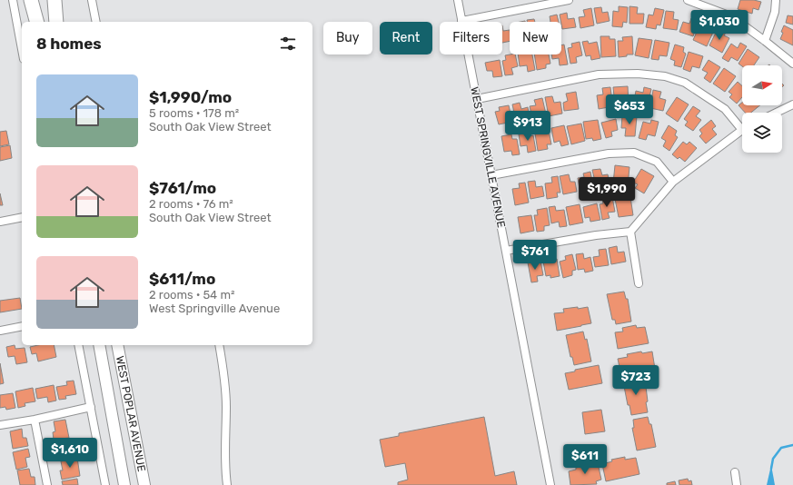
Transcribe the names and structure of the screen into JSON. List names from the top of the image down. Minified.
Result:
{"streets":{"main road":["WEST POPLAR AVENUE"],"street":["WEST SPRINGVILLE AVENUE"]},"north":"right","page":{"price":["$1,030","$653","$913","$1,990","$761","$723","$1,610","$611"],"chip":["Buy","Rent","Filters","New"],"heading":"8 homes","list":[{"name":"$1,990/mo","note":"5 rooms · 178 m² · South Oak View Street"},{"name":"$761/mo","note":"2 rooms · 76 m² · South Oak View Street"},{"name":"$611/mo","note":"2 rooms · 54 m² · West Springville Avenue"}]}}
